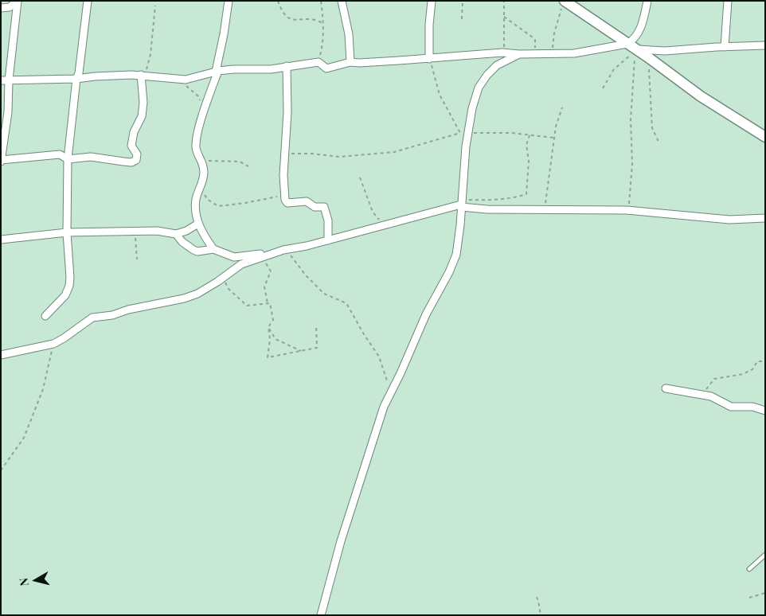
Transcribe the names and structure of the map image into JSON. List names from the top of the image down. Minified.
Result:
{"north":"left"}
